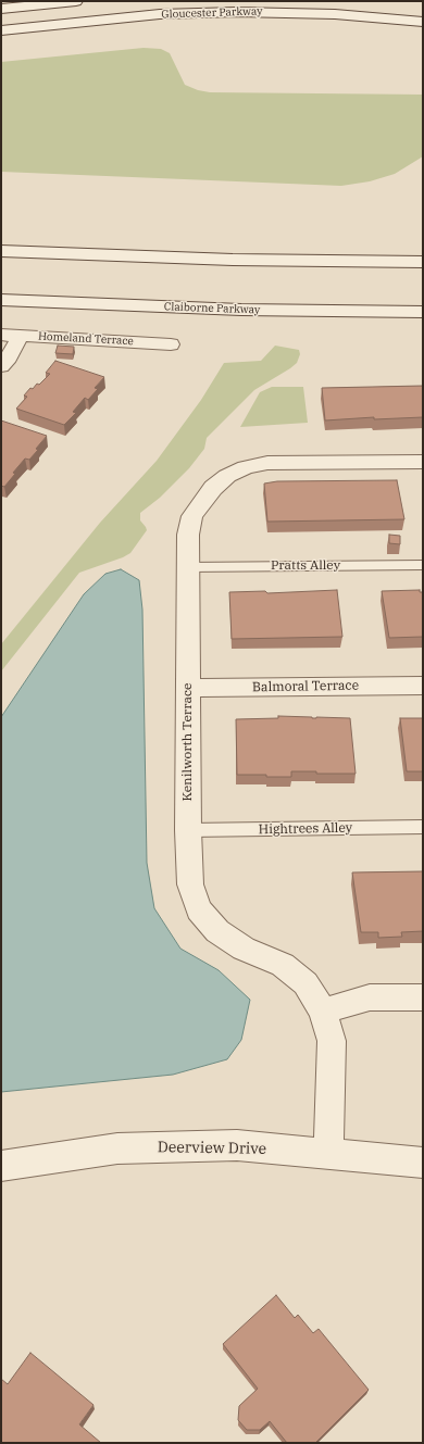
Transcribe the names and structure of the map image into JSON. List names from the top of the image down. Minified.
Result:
{"streets":{"street":["Gloucester Parkway","Claiborne Parkway","Homeland Terrace","Balmoral Terrace","Kenilworth Terrace","Deerview Drive"],"lane":["Pratts Alley","Hightrees Alley"]},"crossings":[["Pratts Alley","Kenilworth Terrace"],["Balmoral Terrace","Kenilworth Terrace"],["Kenilworth Terrace","Hightrees Alley"],["Kenilworth Terrace","Deerview Drive"]]}
